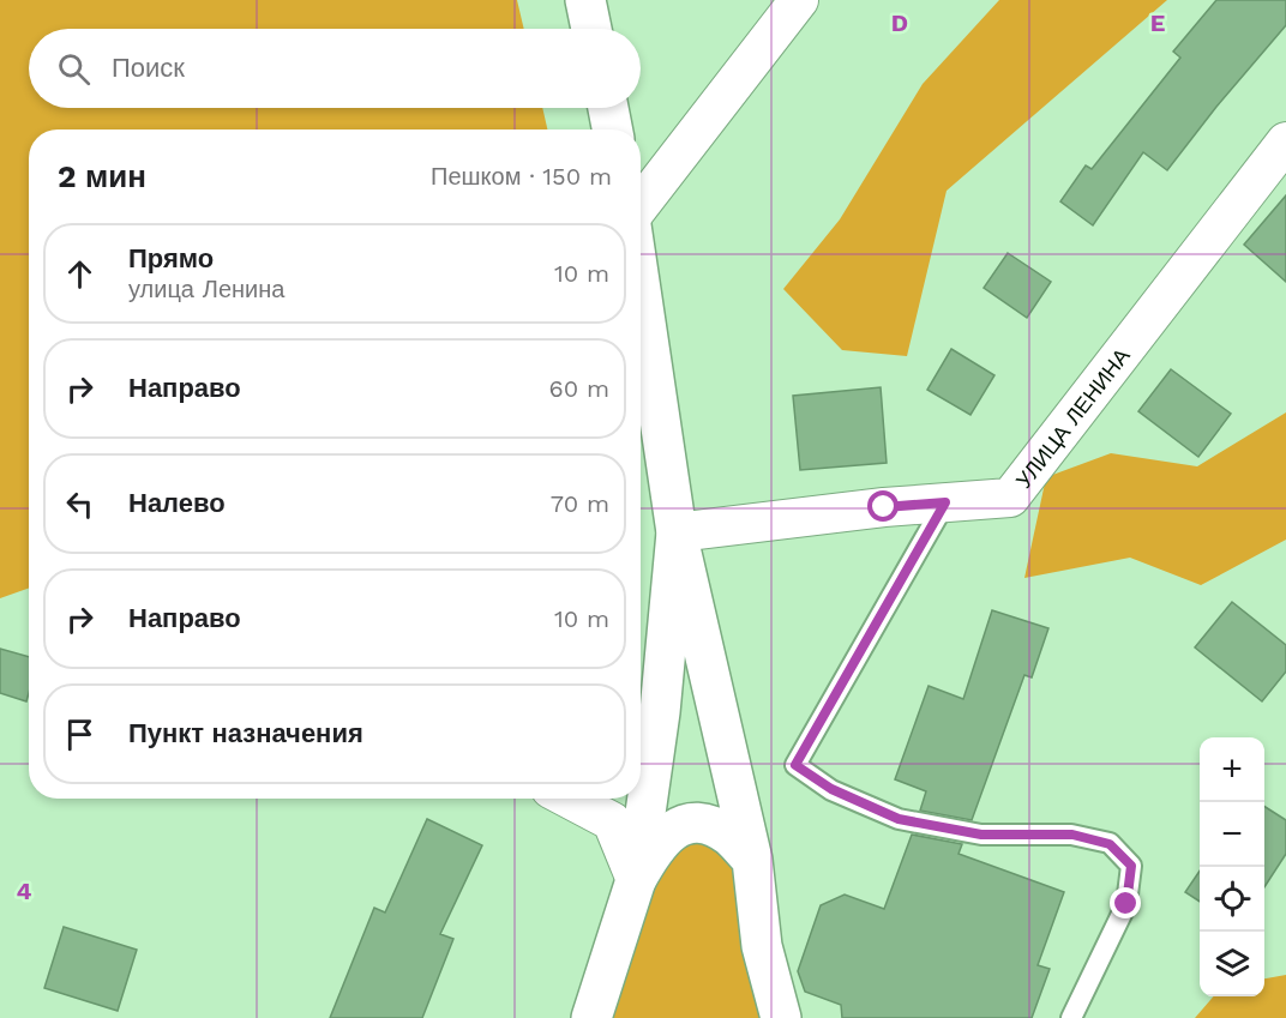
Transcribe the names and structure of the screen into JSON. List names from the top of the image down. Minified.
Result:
{"streets":{"street":["УЛИЦА ЛЕНИНА"]},"page":{"search":"Поиск","heading":["2 мин","Пешком · 150 m"],"list":[["Прямо","улица Ленина","10 m"],["Направо","60 m"],["Налево","70 m"],["Направо","10 m"],"Пункт назначения"],"map_buttons":["+","−"]},"grid":{"columns":["D","E"],"rows":["4"]}}
